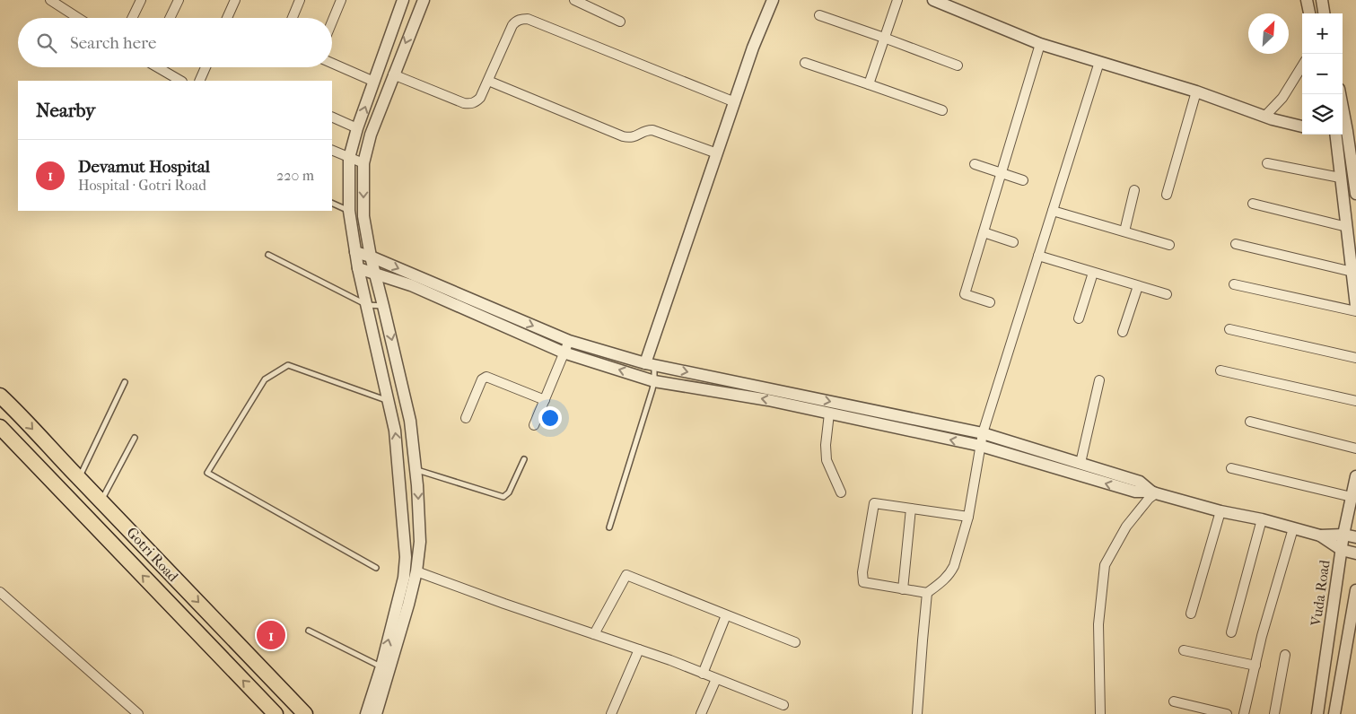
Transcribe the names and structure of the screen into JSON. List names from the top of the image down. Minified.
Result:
{"streets":{"main road":["Gotri Road"],"street":["Vuda Road"]},"north":"top right","page":{"map_buttons":["+","−"],"search":"Search here","heading":"Nearby","list":[{"mark":"1","name":"Devamut Hospital","note":"Hospital · Gotri Road","value":"220 m"}],"pins":"1"}}
